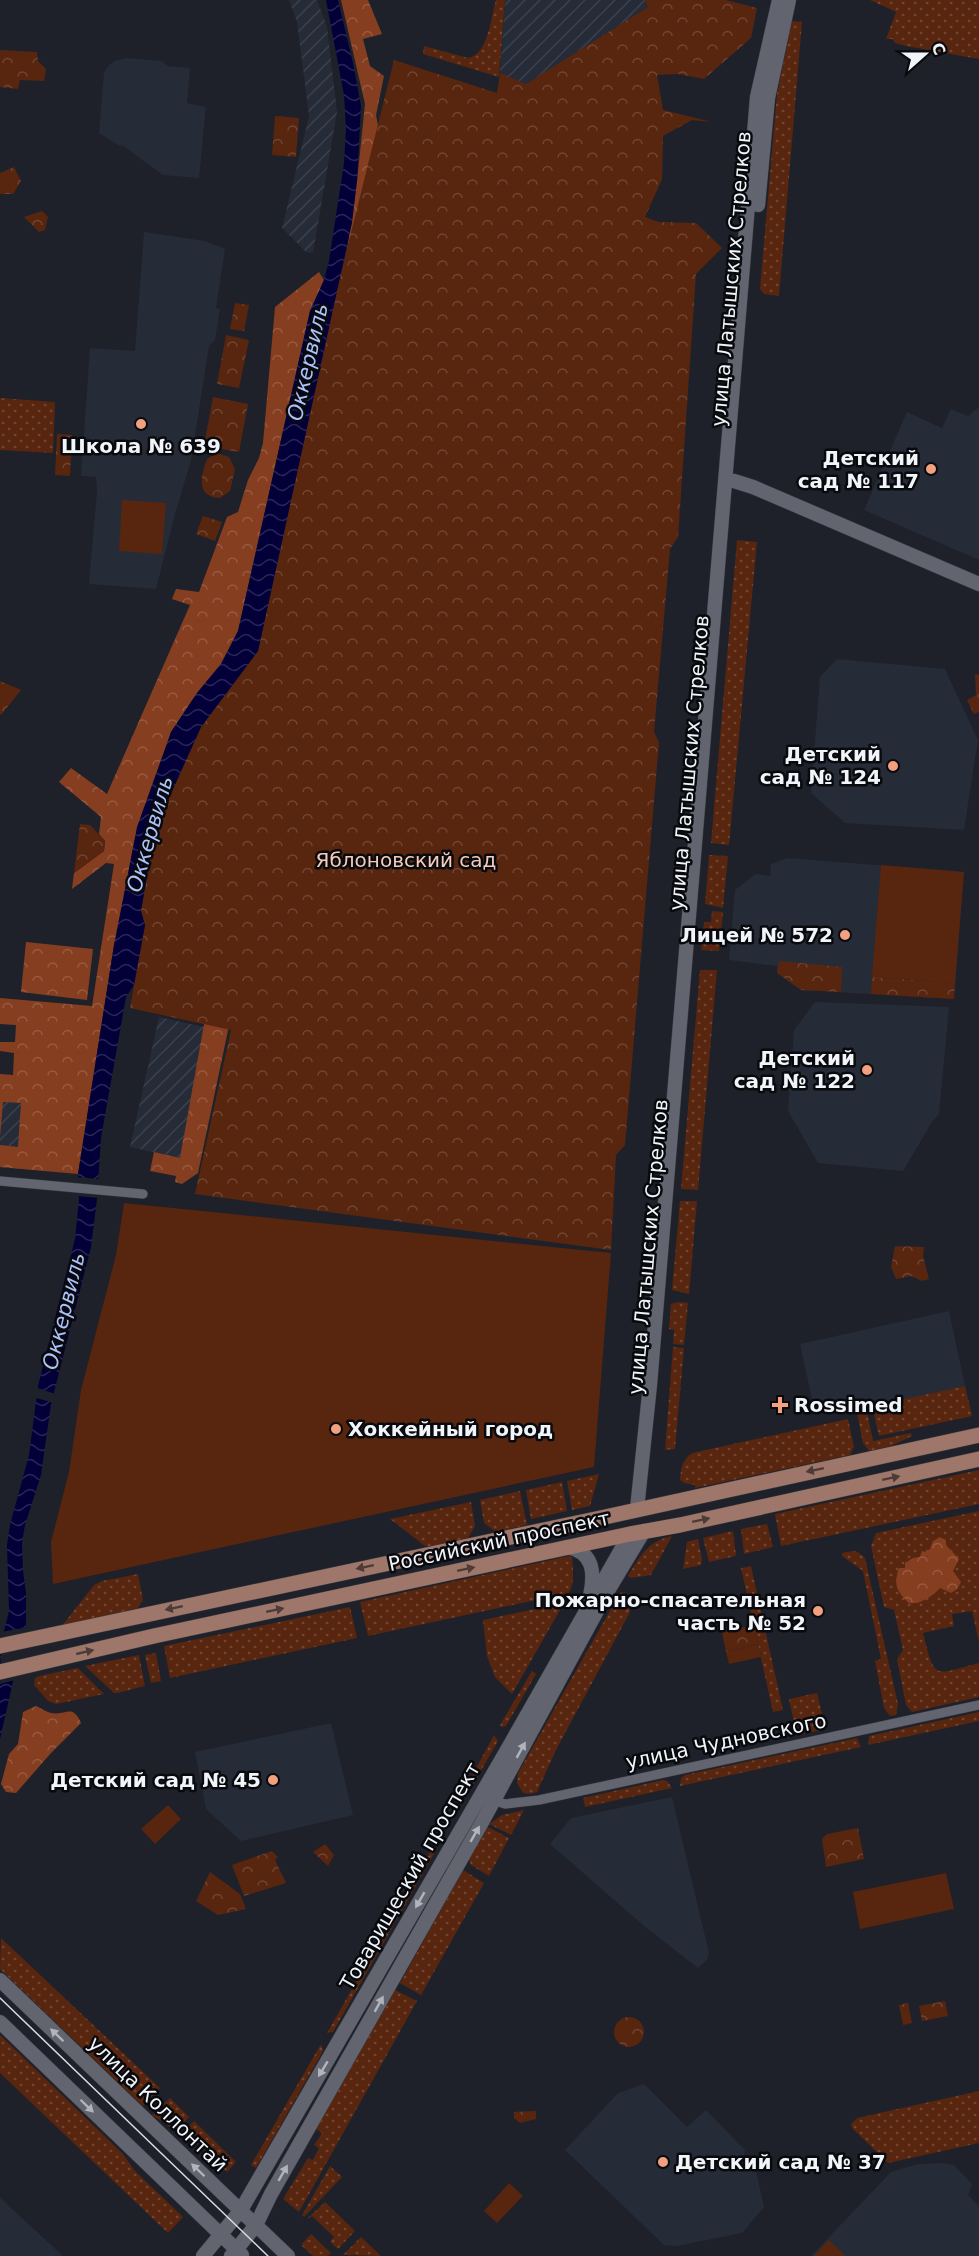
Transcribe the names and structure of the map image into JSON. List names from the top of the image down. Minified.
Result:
{"streets":{"main road":["улица Латышских Стрелков","Российский проспект"],"street":["улица Чудновского","Товарищеский проспект","улица Коллонтай"]},"crossings":[["улица Латышских Стрелков","Российский проспект"],["улица Латышских Стрелков","Товарищеский проспект"],["Российский проспект","Товарищеский проспект"],["улица Чудновского","Товарищеский проспект"],["Товарищеский проспект","улица Коллонтай"]],"water":["Оккервиль"],"parks":["Яблоновский сад"],"places":{"other":["Школа № 639","Детский сад № 117","Детский сад № 124","Лицей № 572","Детский сад № 122","Хоккейный город","Пожарно-спасательная часть № 52","Детский сад № 45","Детский сад № 37"],"health":["Rossimed"]},"north":"right"}
